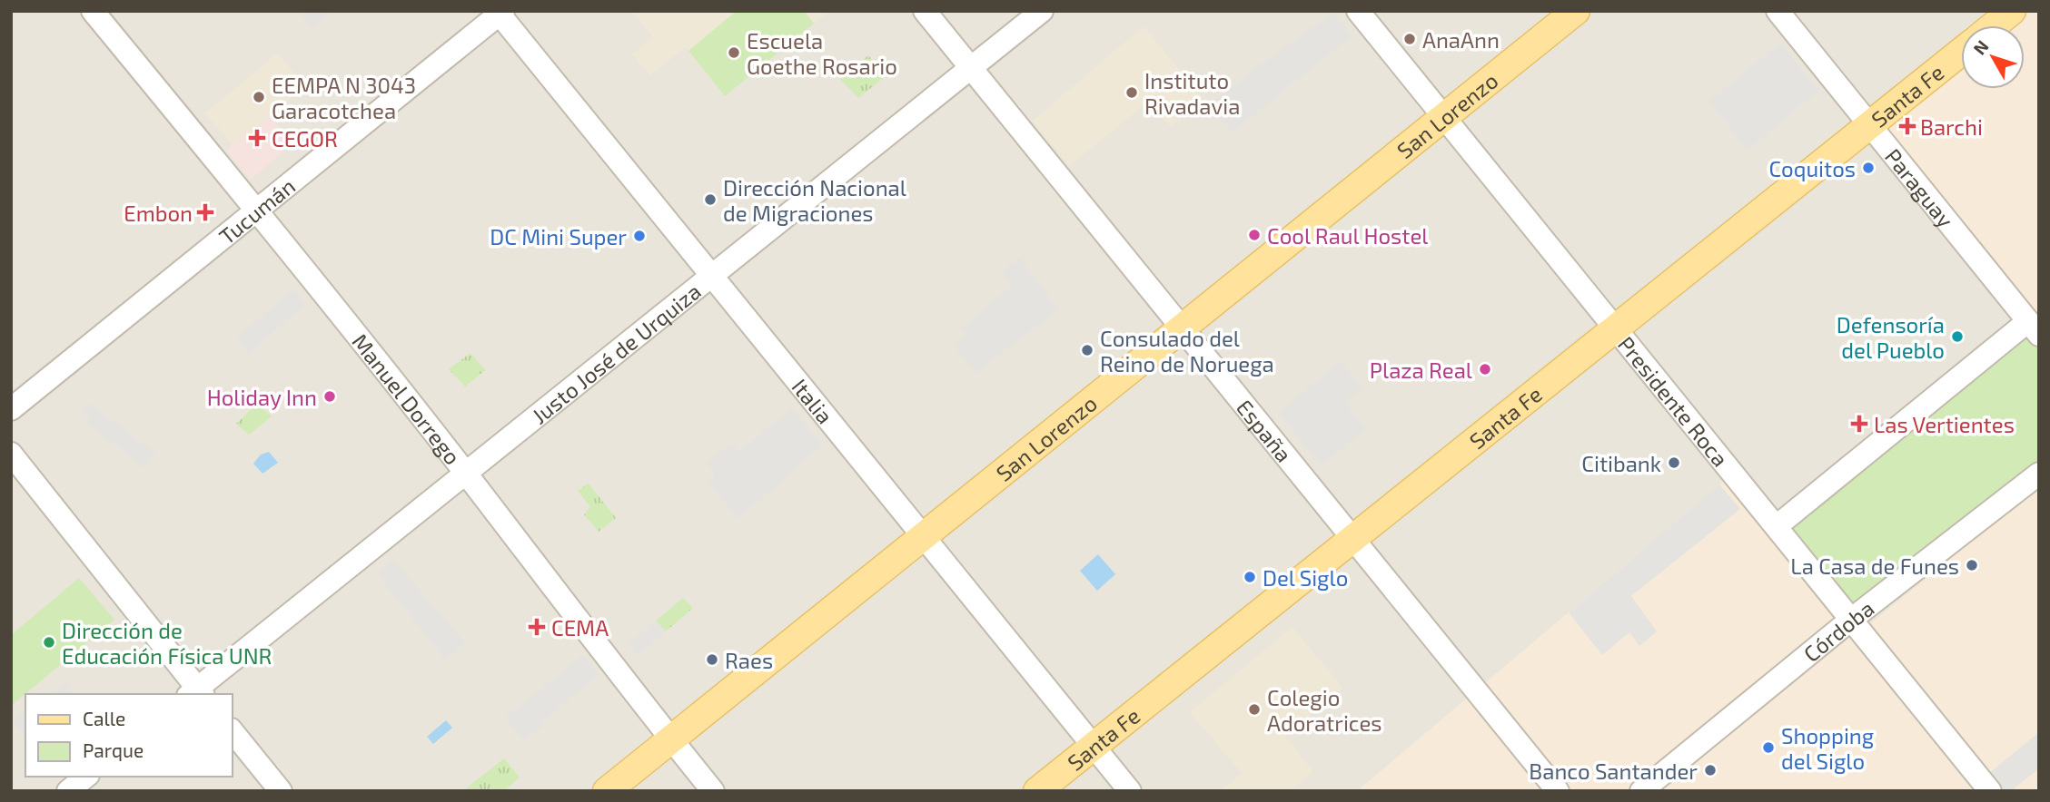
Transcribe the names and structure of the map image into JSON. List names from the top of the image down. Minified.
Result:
{"streets":{"main road":["Santa Fe","San Lorenzo"],"street":["Paraguay","Tucumán","Justo José de Urquiza","Manuel Dorrego","Italia","Presidente Roca","España","Córdoba"]},"crossings":[["Santa Fe","Paraguay"],["Santa Fe","Italia"],["Santa Fe","Presidente Roca"],["Santa Fe","España"],["San Lorenzo","Manuel Dorrego"],["San Lorenzo","Italia"],["San Lorenzo","Presidente Roca"],["San Lorenzo","España"],["Tucumán","Manuel Dorrego"],["Tucumán","Italia"],["Justo José de Urquiza","Manuel Dorrego"],["Justo José de Urquiza","Italia"],["Justo José de Urquiza","España"],["Presidente Roca","Córdoba"]],"places":{"other":["AnaAnn","Escuela Goethe Rosario","Instituto Rivadavia","EEMPA N 3043 Garacotchea","Coquitos","Dirección Nacional de Migraciones","Cool Raul Hostel","DC Mini Super","Defensoría del Pueblo","Consulado del Reino de Noruega","Plaza Real","Holiday Inn","Citibank","La Casa de Funes","Del Siglo","Dirección de Educación Física UNR","Raes","Colegio Adoratrices","Shopping del Siglo","Banco Santander"],"health":["Barchi","CEGOR","Embon","Las Vertientes","CEMA"]},"legend":["Calle","Parque"],"north":"top left"}
